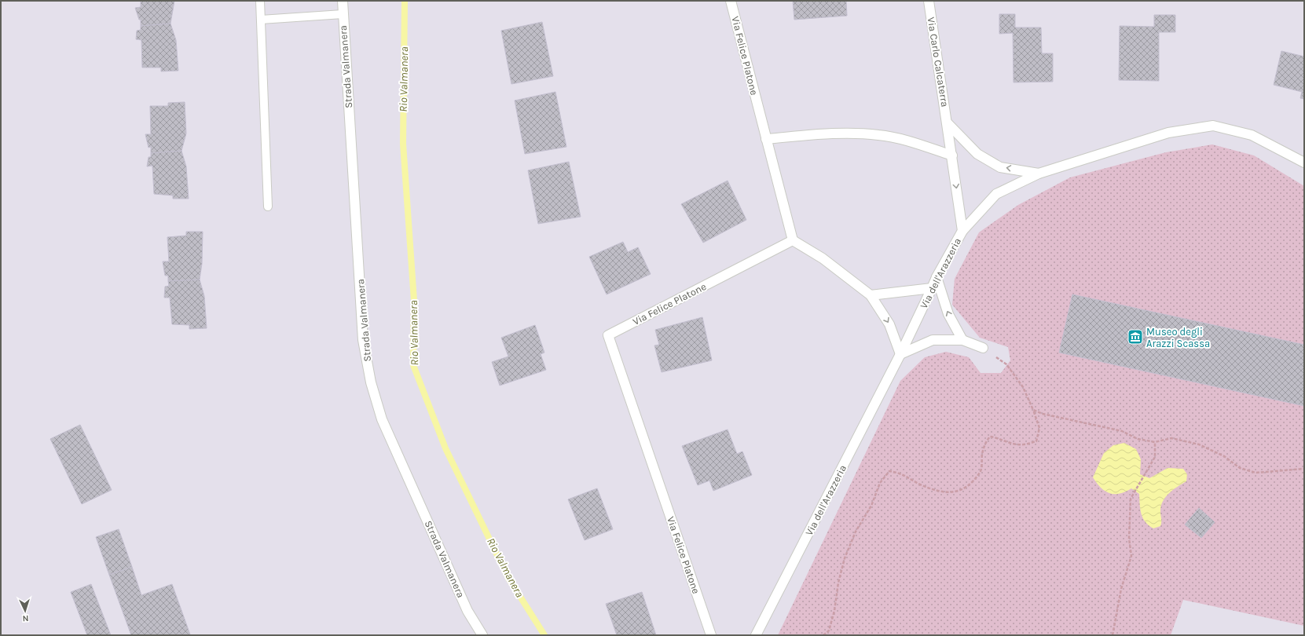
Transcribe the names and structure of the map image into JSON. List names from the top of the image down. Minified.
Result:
{"streets":{"street":["Via Felice Platone","Via Carlo Calcaterra","Strada Valmanera","Via dell'Arazzeria"]},"crossings":[["Via Carlo Calcaterra","Via dell'Arazzeria"]],"water":["Rio Valmanera"],"places":{"museum":["Museo degli Arazzi Scassa"]},"north":"bottom"}
